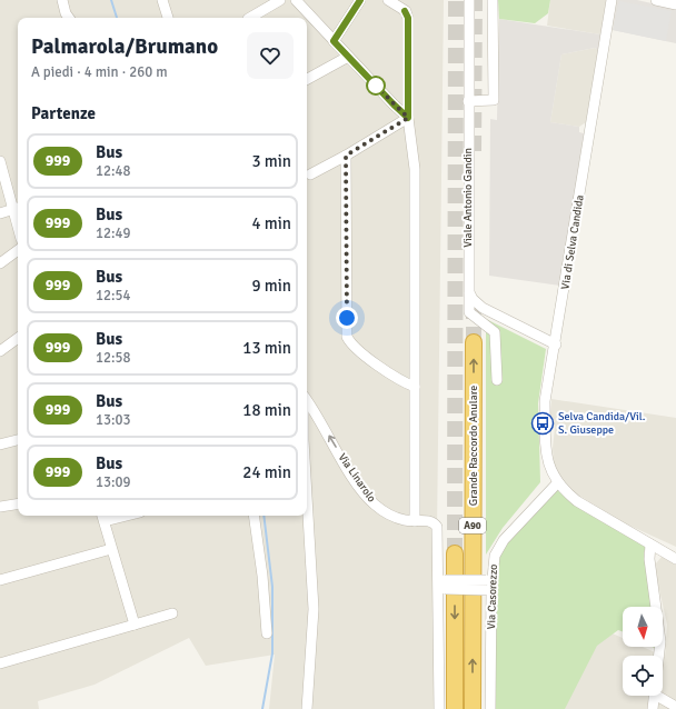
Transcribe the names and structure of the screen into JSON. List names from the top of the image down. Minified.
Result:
{"streets":{"highway":["Grande Raccordo Anulare","A90"],"street":["Viale Antonio Gandin","Via di Selva Candida","Via Linarolo","Via Casorezzo"]},"crossings":[["Via di Selva Candida","Via Casorezzo"]],"one_way":["Via Linarolo"],"places":{"bus stop":["Selva Candida/Vil. S. Giuseppe"]},"lines":["bus line 999"],"north":"bottom","page":{"heading":[["Palmarola/Brumano","A piedi · 4 min · 260 m"],"Partenze"],"list":[{"mark":"999","name":"Bus","note":"12:48","value":"3 min"},{"mark":"999","name":"Bus","note":"12:49","value":"4 min"},{"mark":"999","name":"Bus","note":"12:54","value":"9 min"},{"mark":"999","name":"Bus","note":"12:58","value":"13 min"},{"mark":"999","name":"Bus","note":"13:03","value":"18 min"},{"mark":"999","name":"Bus","note":"13:09","value":"24 min"}]}}
